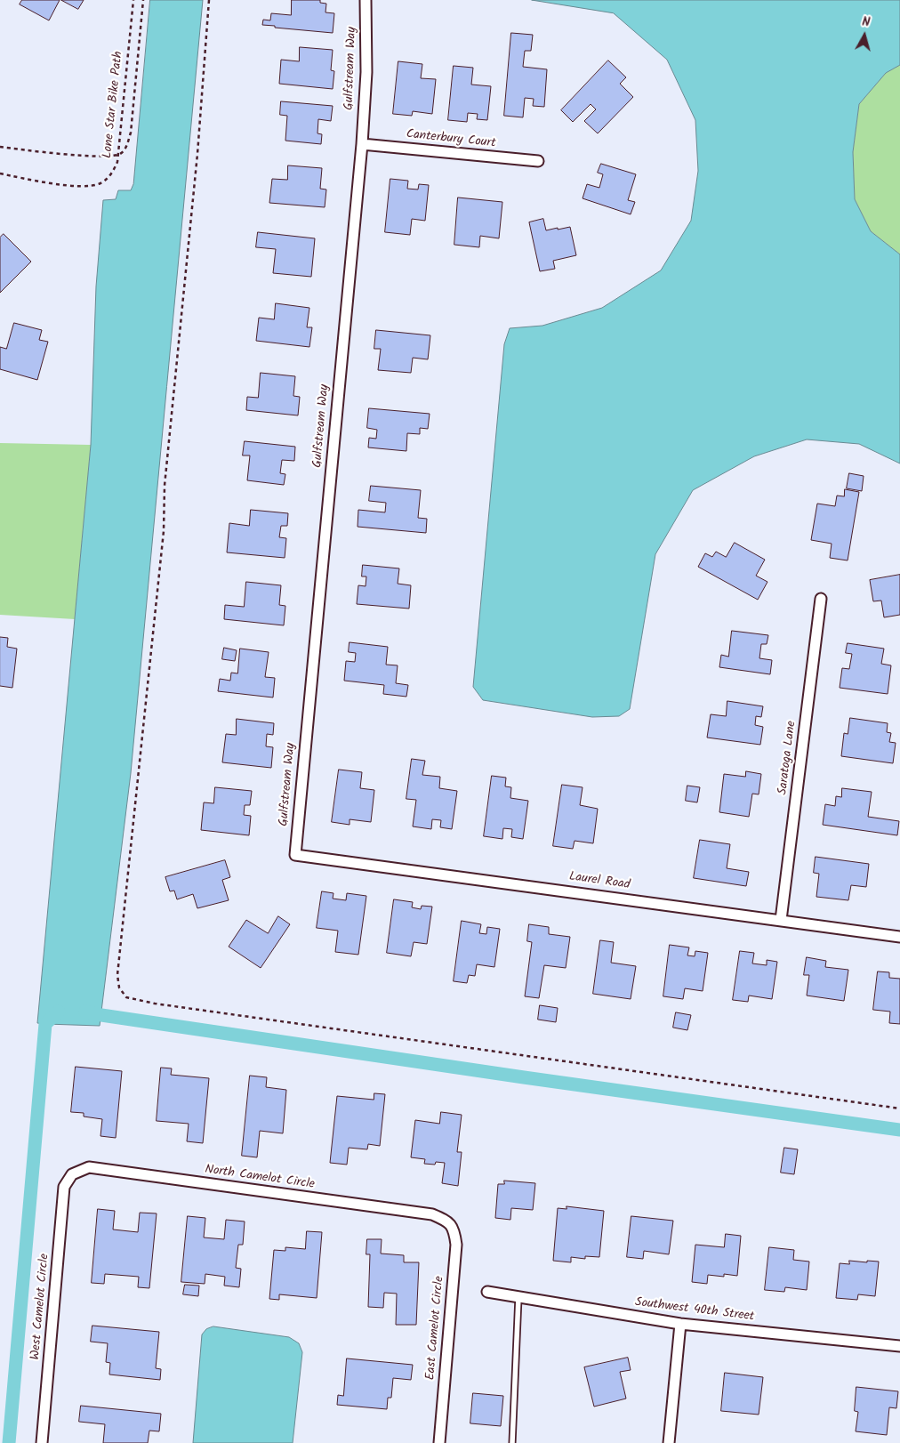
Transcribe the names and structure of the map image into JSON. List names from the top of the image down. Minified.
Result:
{"streets":{"street":["Gulfstream Way","Canterbury Court","Saratoga Lane","Laurel Road","North Camelot Circle","West Camelot Circle","Southwest 40th Street","East Camelot Circle"],"path":["Lone Star Bike Path"]},"crossings":[["Gulfstream Way","Canterbury Court"],["Gulfstream Way","Laurel Road"],["Saratoga Lane","Laurel Road"],["North Camelot Circle","West Camelot Circle"],["North Camelot Circle","East Camelot Circle"]],"north":"top"}
